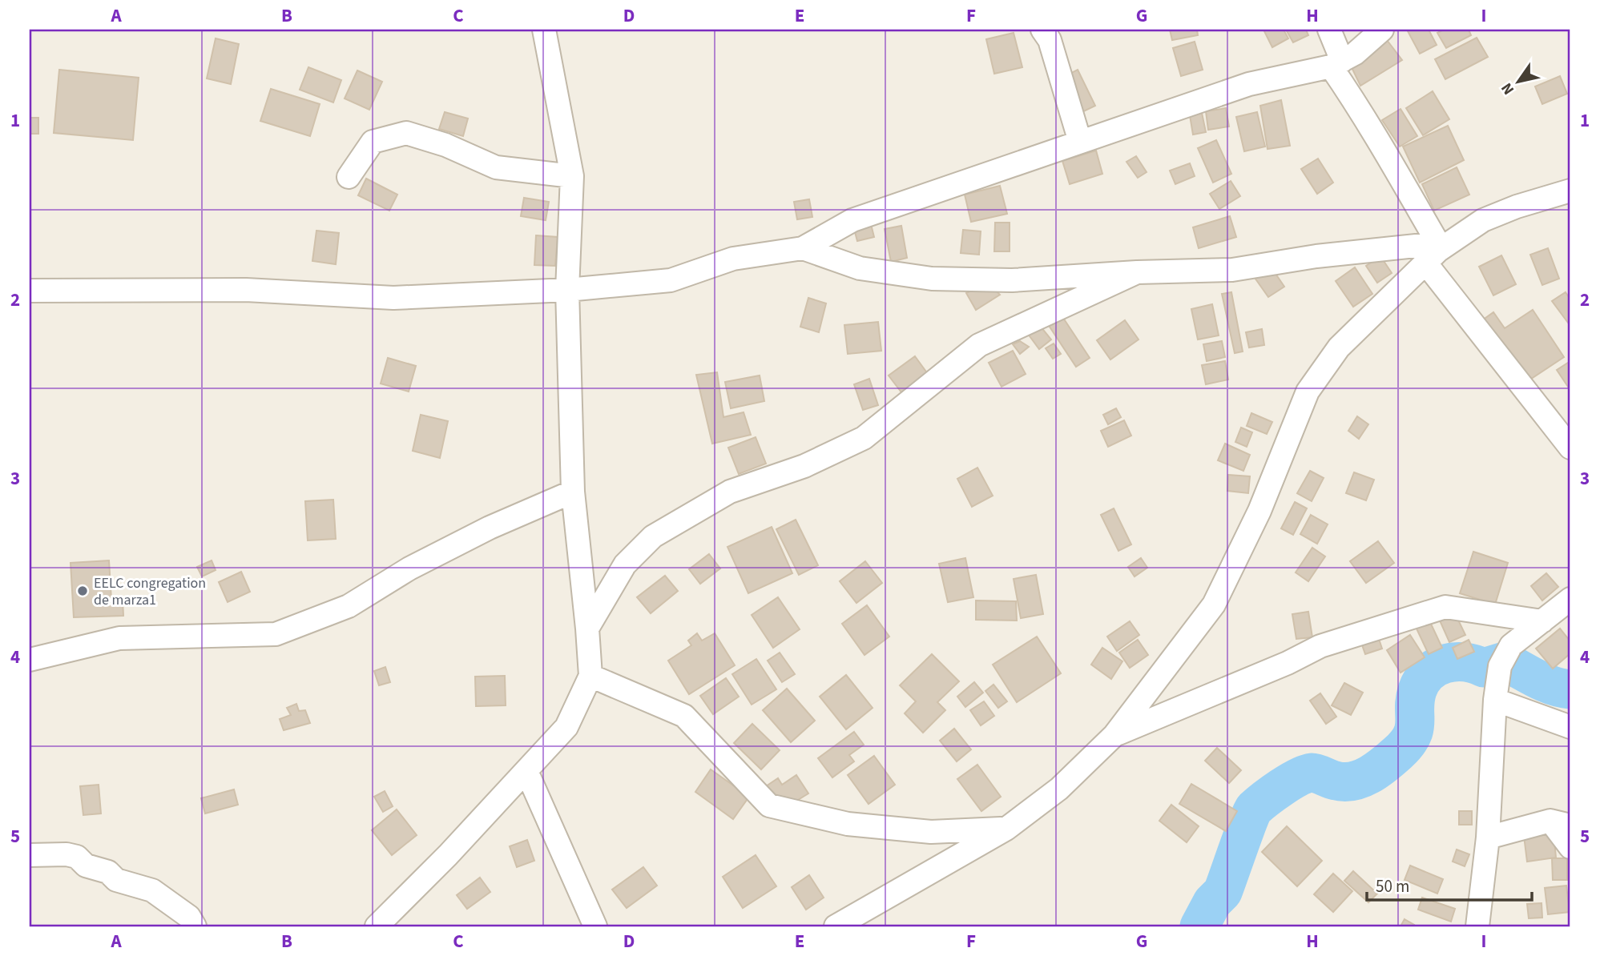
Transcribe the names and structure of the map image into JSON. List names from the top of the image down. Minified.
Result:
{"places":["EELC congregation de marza1"],"scale_bar":"50 m","north":"bottom left","grid":{"columns":["A","B","C","D","E","F","G","H","I"],"rows":["1","2","3","4","5"]}}
